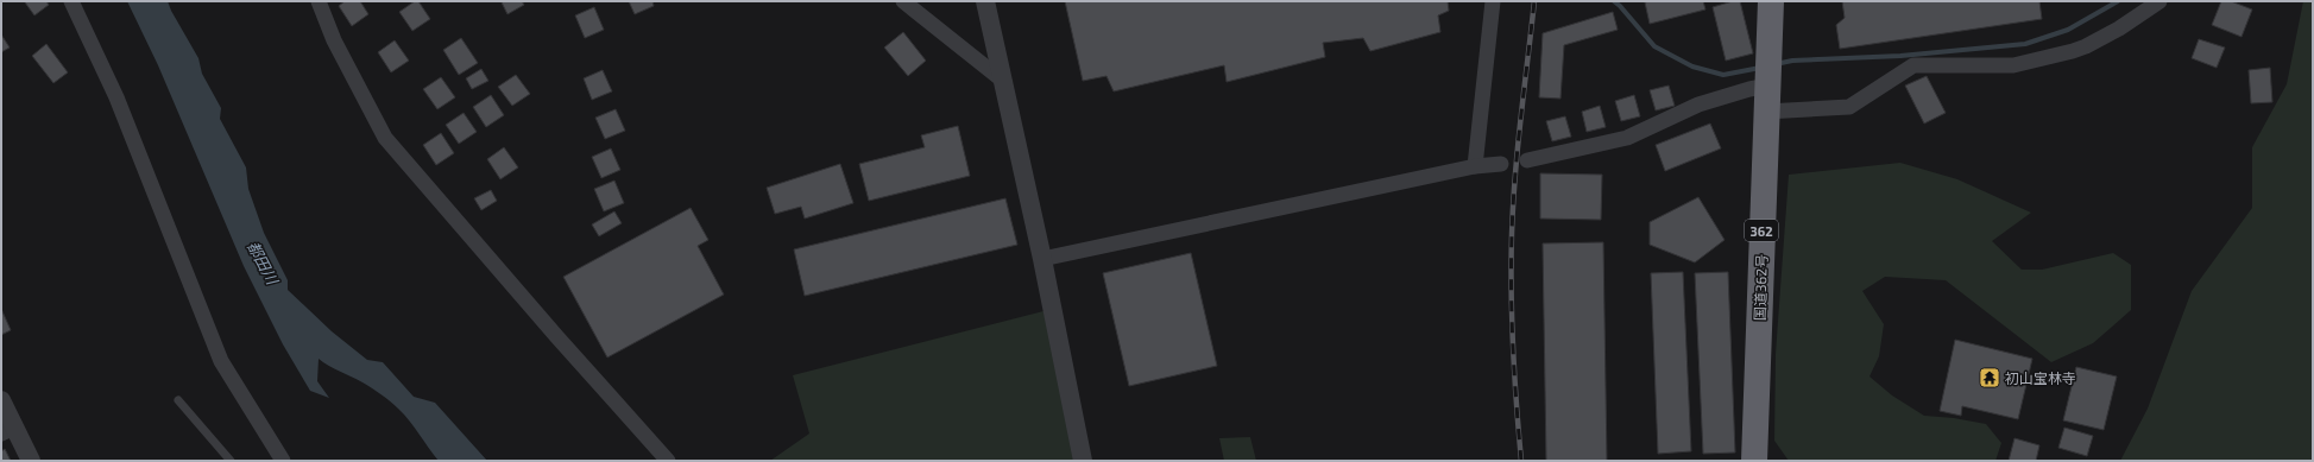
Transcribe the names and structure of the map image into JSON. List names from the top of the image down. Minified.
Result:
{"streets":{"highway":["362","国道362号"]},"water":["都田川"],"places":{"temple":["初山宝林寺"]}}
